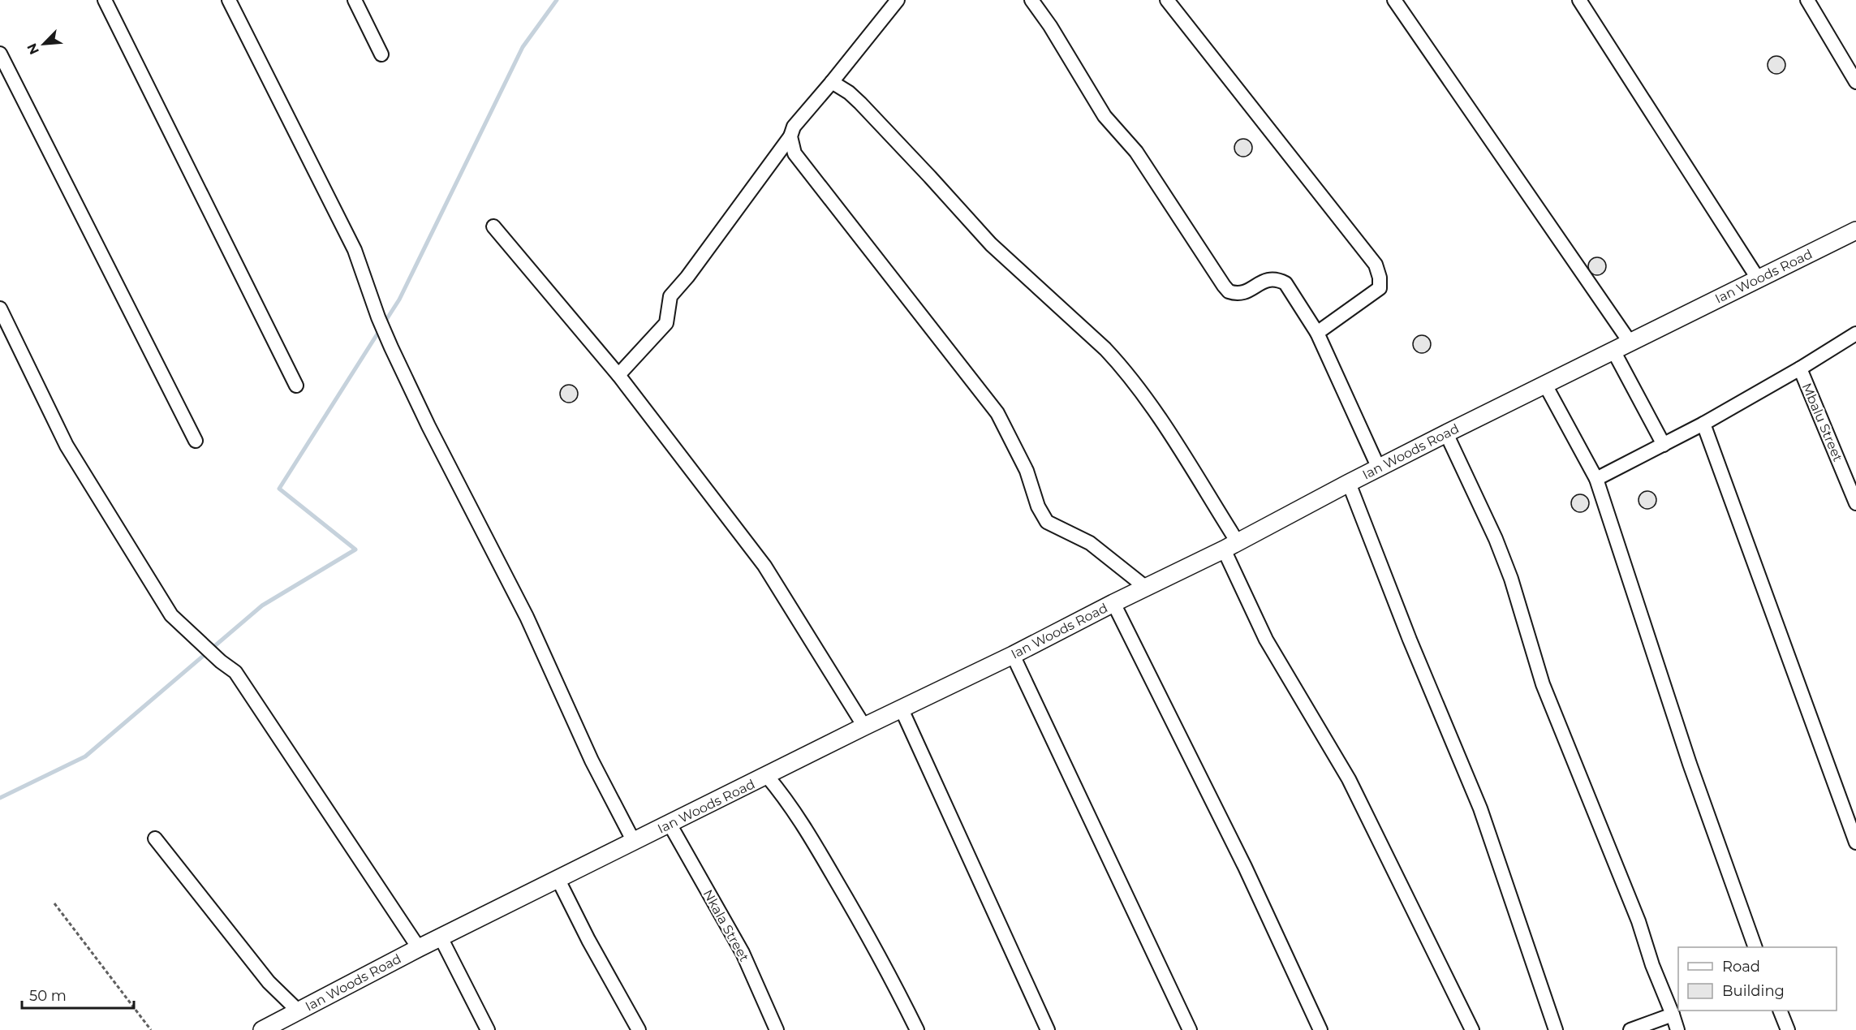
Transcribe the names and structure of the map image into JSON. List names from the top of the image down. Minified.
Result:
{"streets":{"street":["Ian Woods Road","Mbalu Street","Nkala Street"]},"crossings":[["Ian Woods Road","Nkala Street"]],"legend":["Road","Building"],"scale_bar":"50 m","north":"bottom left"}
